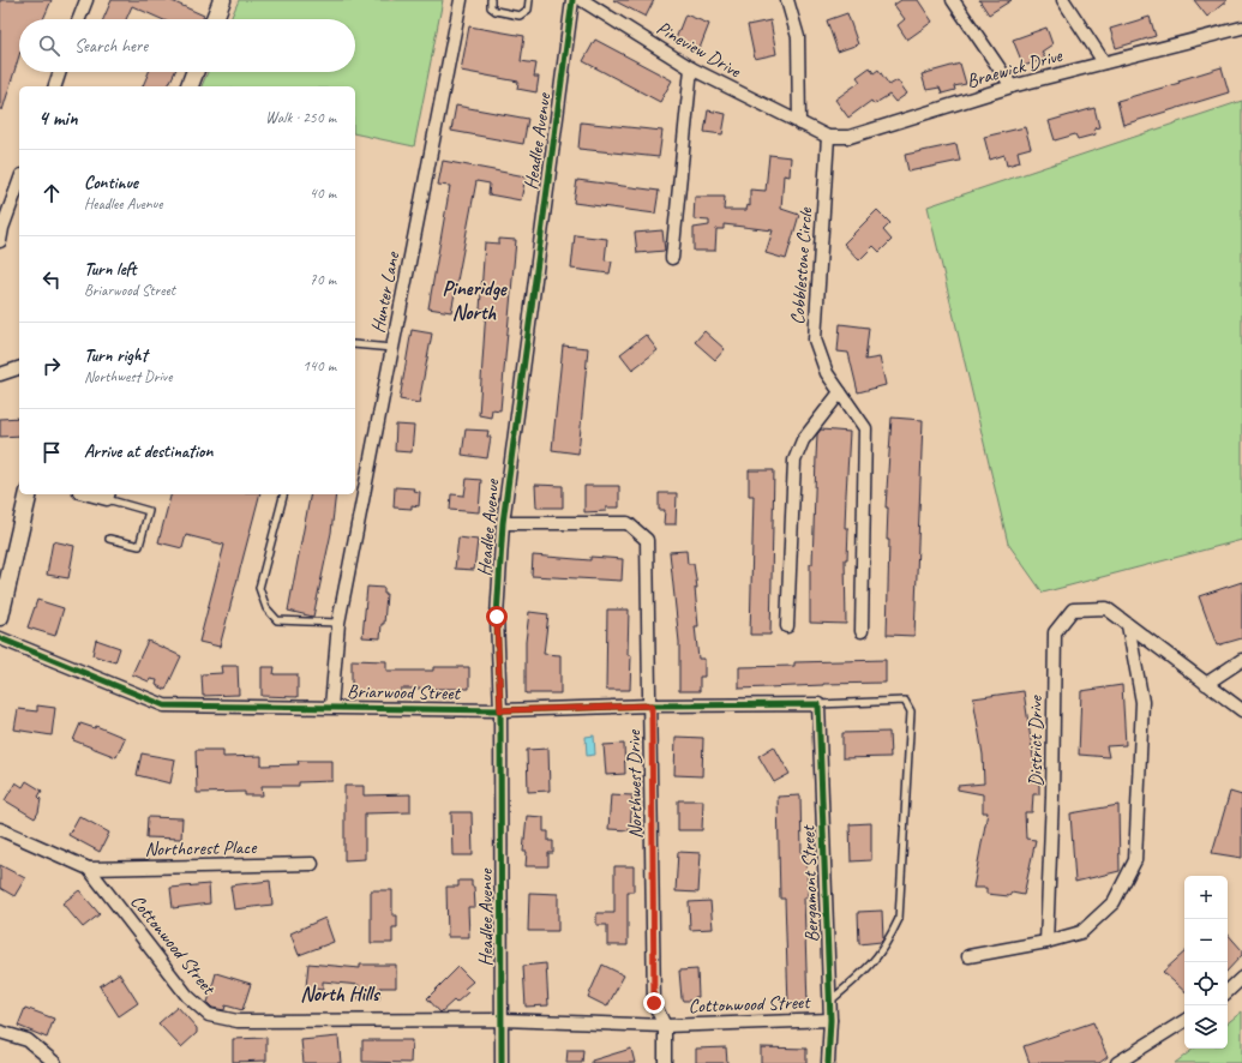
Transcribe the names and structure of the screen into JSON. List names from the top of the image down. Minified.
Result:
{"streets":{"street":["Pineview Drive","Braewick Drive","Headlee Avenue","Cobblestone Circle","Hunter Lane","Briarwood Street","District Drive","Northwest Drive","Northcrest Place","Bergamont Street","Cottonwood Street"]},"crossings":[["Pineview Drive","Braewick Drive"],["Braewick Drive","Cobblestone Circle"],["Headlee Avenue","Briarwood Street"],["Headlee Avenue","Northwest Drive"],["Headlee Avenue","Cottonwood Street"],["Hunter Lane","Briarwood Street"],["Briarwood Street","Northwest Drive"],["Briarwood Street","Bergamont Street"],["Northwest Drive","Cottonwood Street"],["Northcrest Place","Cottonwood Street"],["Bergamont Street","Cottonwood Street"]],"districts":["Pineridge North","North Hills"],"page":{"search":"Search here","heading":["4 min","Walk · 250 m"],"list":[["Continue","Headlee Avenue","40 m"],["Turn left","Briarwood Street","70 m"],["Turn right","Northwest Drive","140 m"],"Arrive at destination"],"map_buttons":["+","−"]}}
